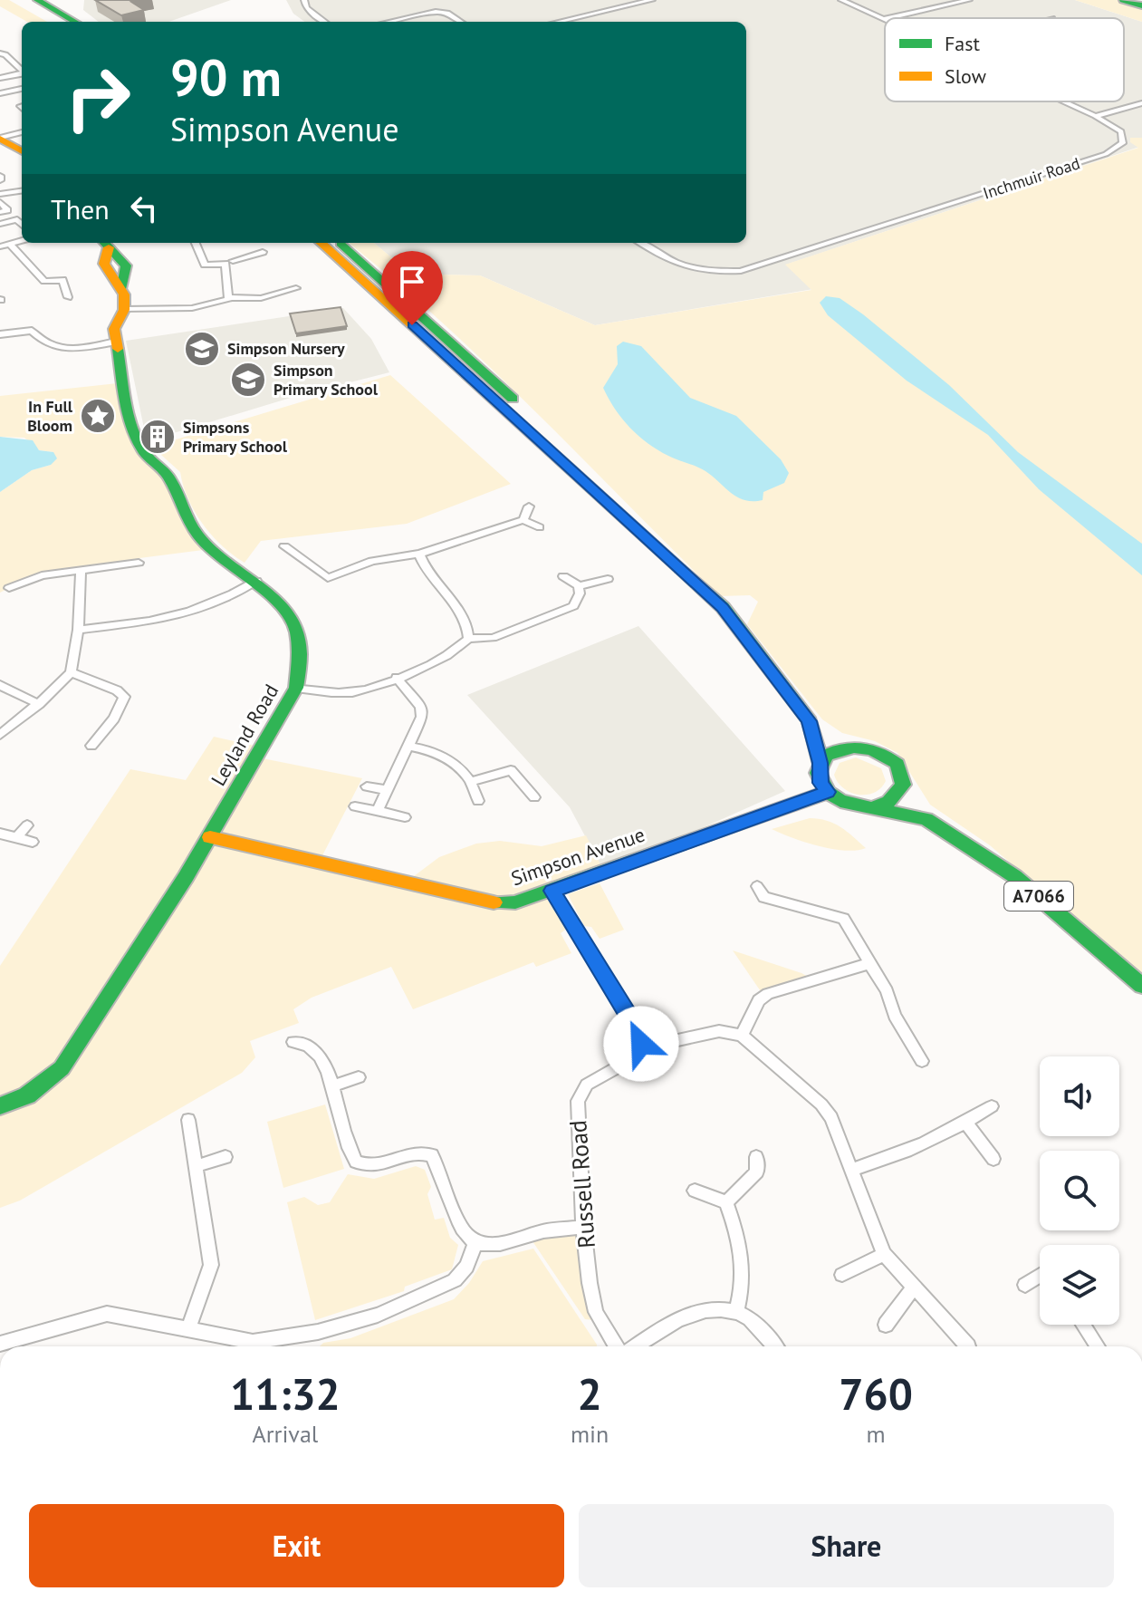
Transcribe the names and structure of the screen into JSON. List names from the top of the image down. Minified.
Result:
{"streets":{"main road":["Leyland Road","Simpson Avenue","A7066"],"street":["Inchmuir Road","Russell Road"]},"crossings":[["Leyland Road","Simpson Avenue"],["Simpson Avenue","A7066"]],"places":{"school or university":["Simpson Nursery","Simpson Primary School"],"place":["In Full Bloom"],"building":["Simpsons Primary School"]},"legend":["Fast","Slow"],"page":{"turn":["90 m","Simpson Avenue"],"then":"Then","eta":["11:32","Arrival","2","min","760","m"],"buttons":["Exit","Share"]}}
